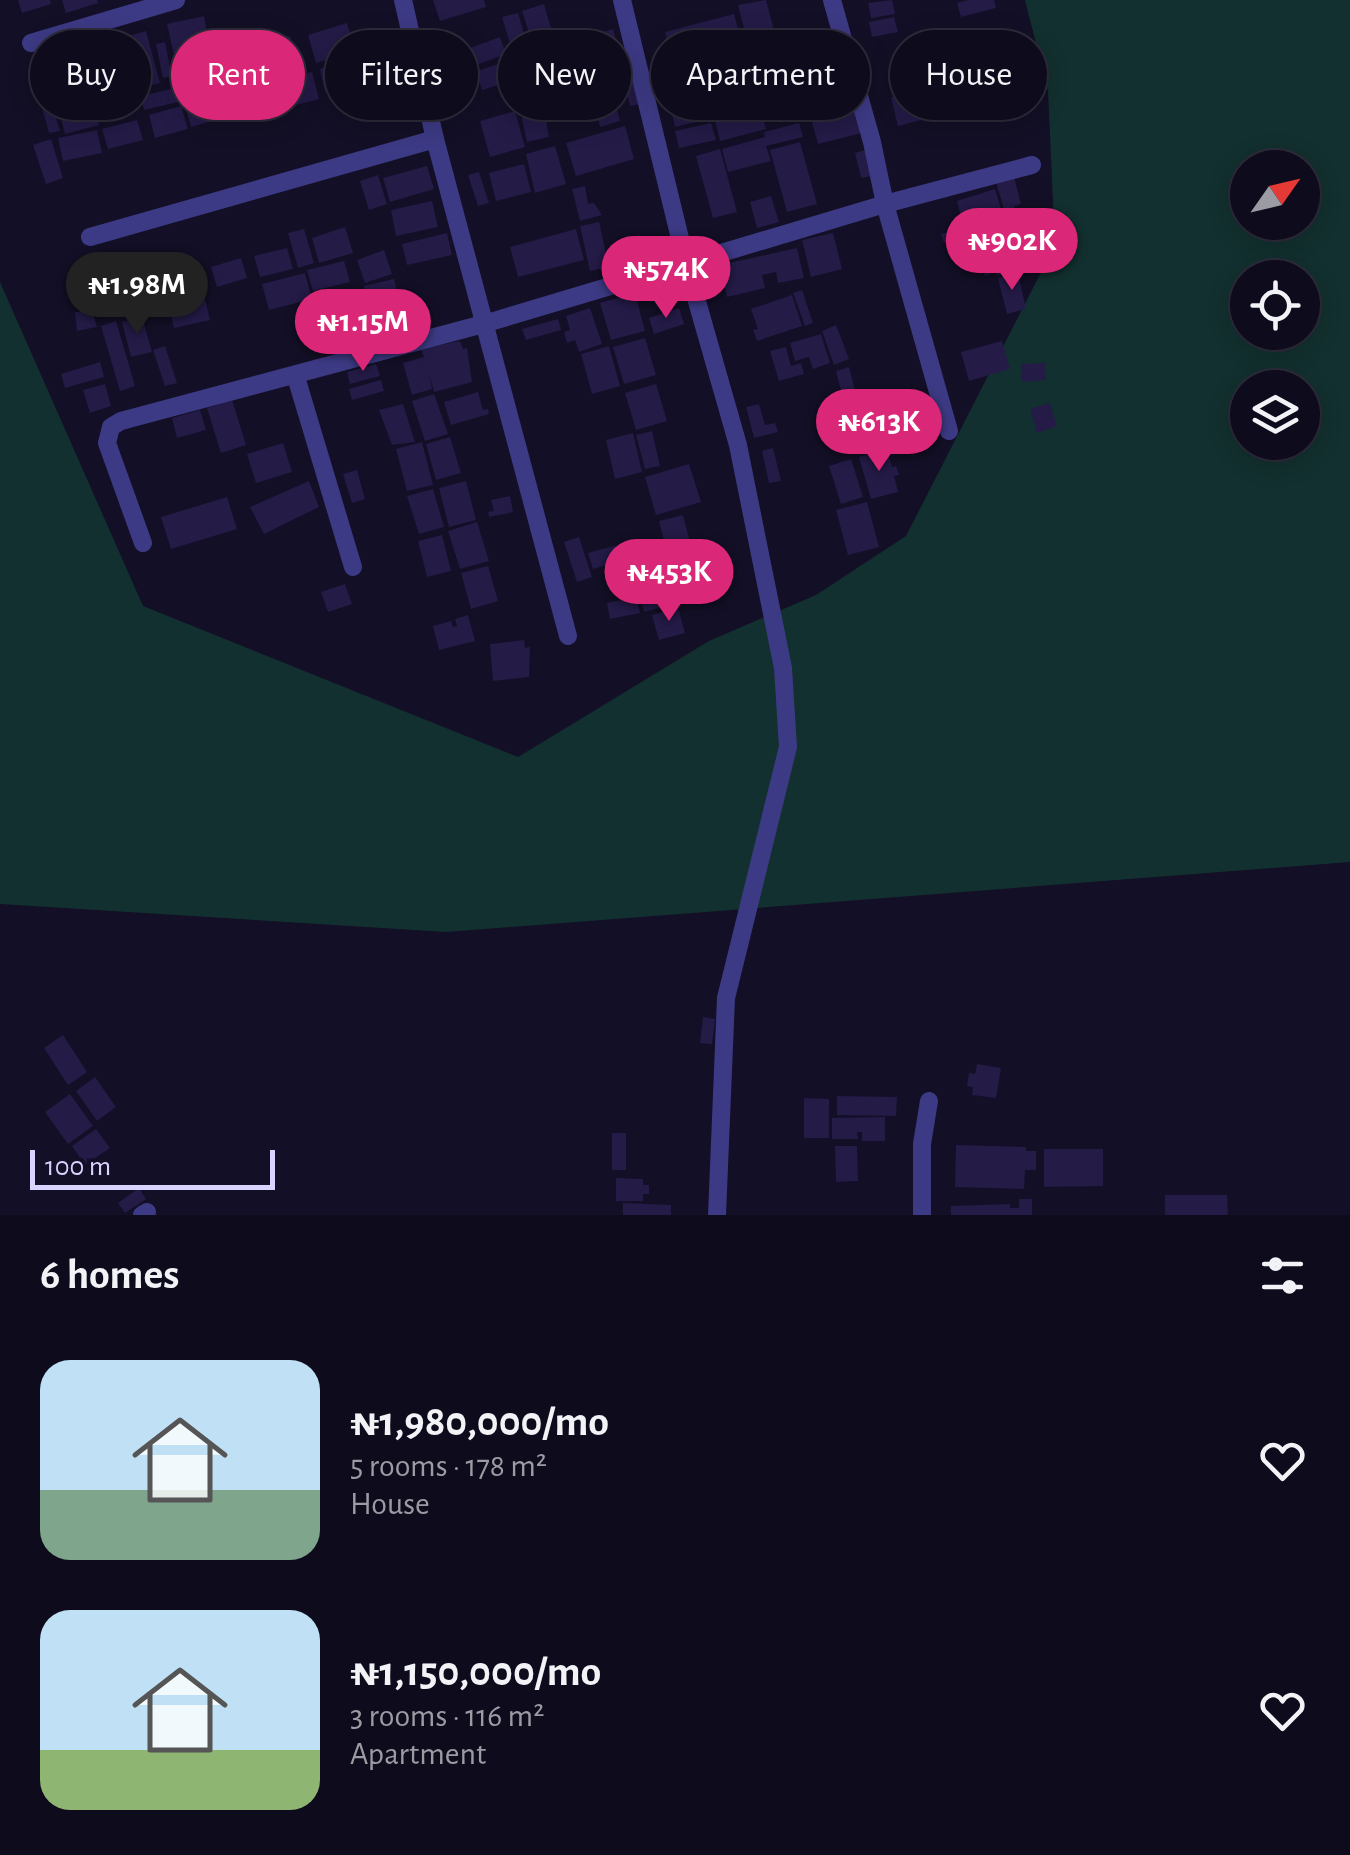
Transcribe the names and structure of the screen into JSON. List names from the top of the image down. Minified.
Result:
{"scale_bar":"100 m","north":"top right","page":{"chip":["Buy","Rent","Filters","New","Apartment","House"],"price":["₦902K","₦574K","₦1.98M","₦1.15M","₦613K","₦453K"],"scale":"100 m","heading":"6 homes","list":[{"name":"₦1,980,000/mo","note":"5 rooms · 178 m² · House"},{"name":"₦1,150,000/mo","note":"3 rooms · 116 m² · Apartment"}]}}
